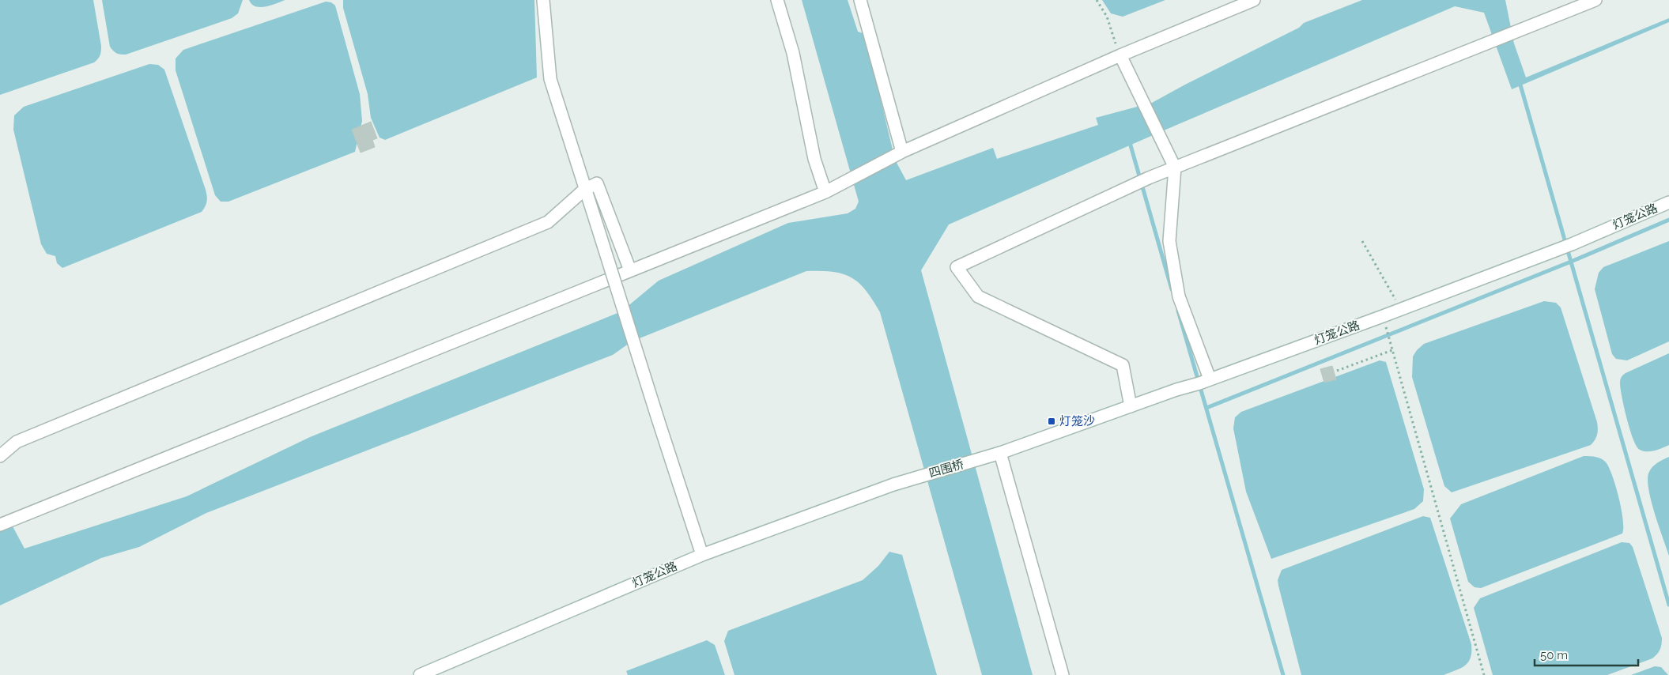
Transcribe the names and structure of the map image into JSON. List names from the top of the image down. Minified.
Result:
{"streets":{"street":["灯笼公路","四围桥"]},"crossings":[["灯笼公路","四围桥"]],"places":{"transit":["灯笼沙"]},"scale_bar":"50 m"}
